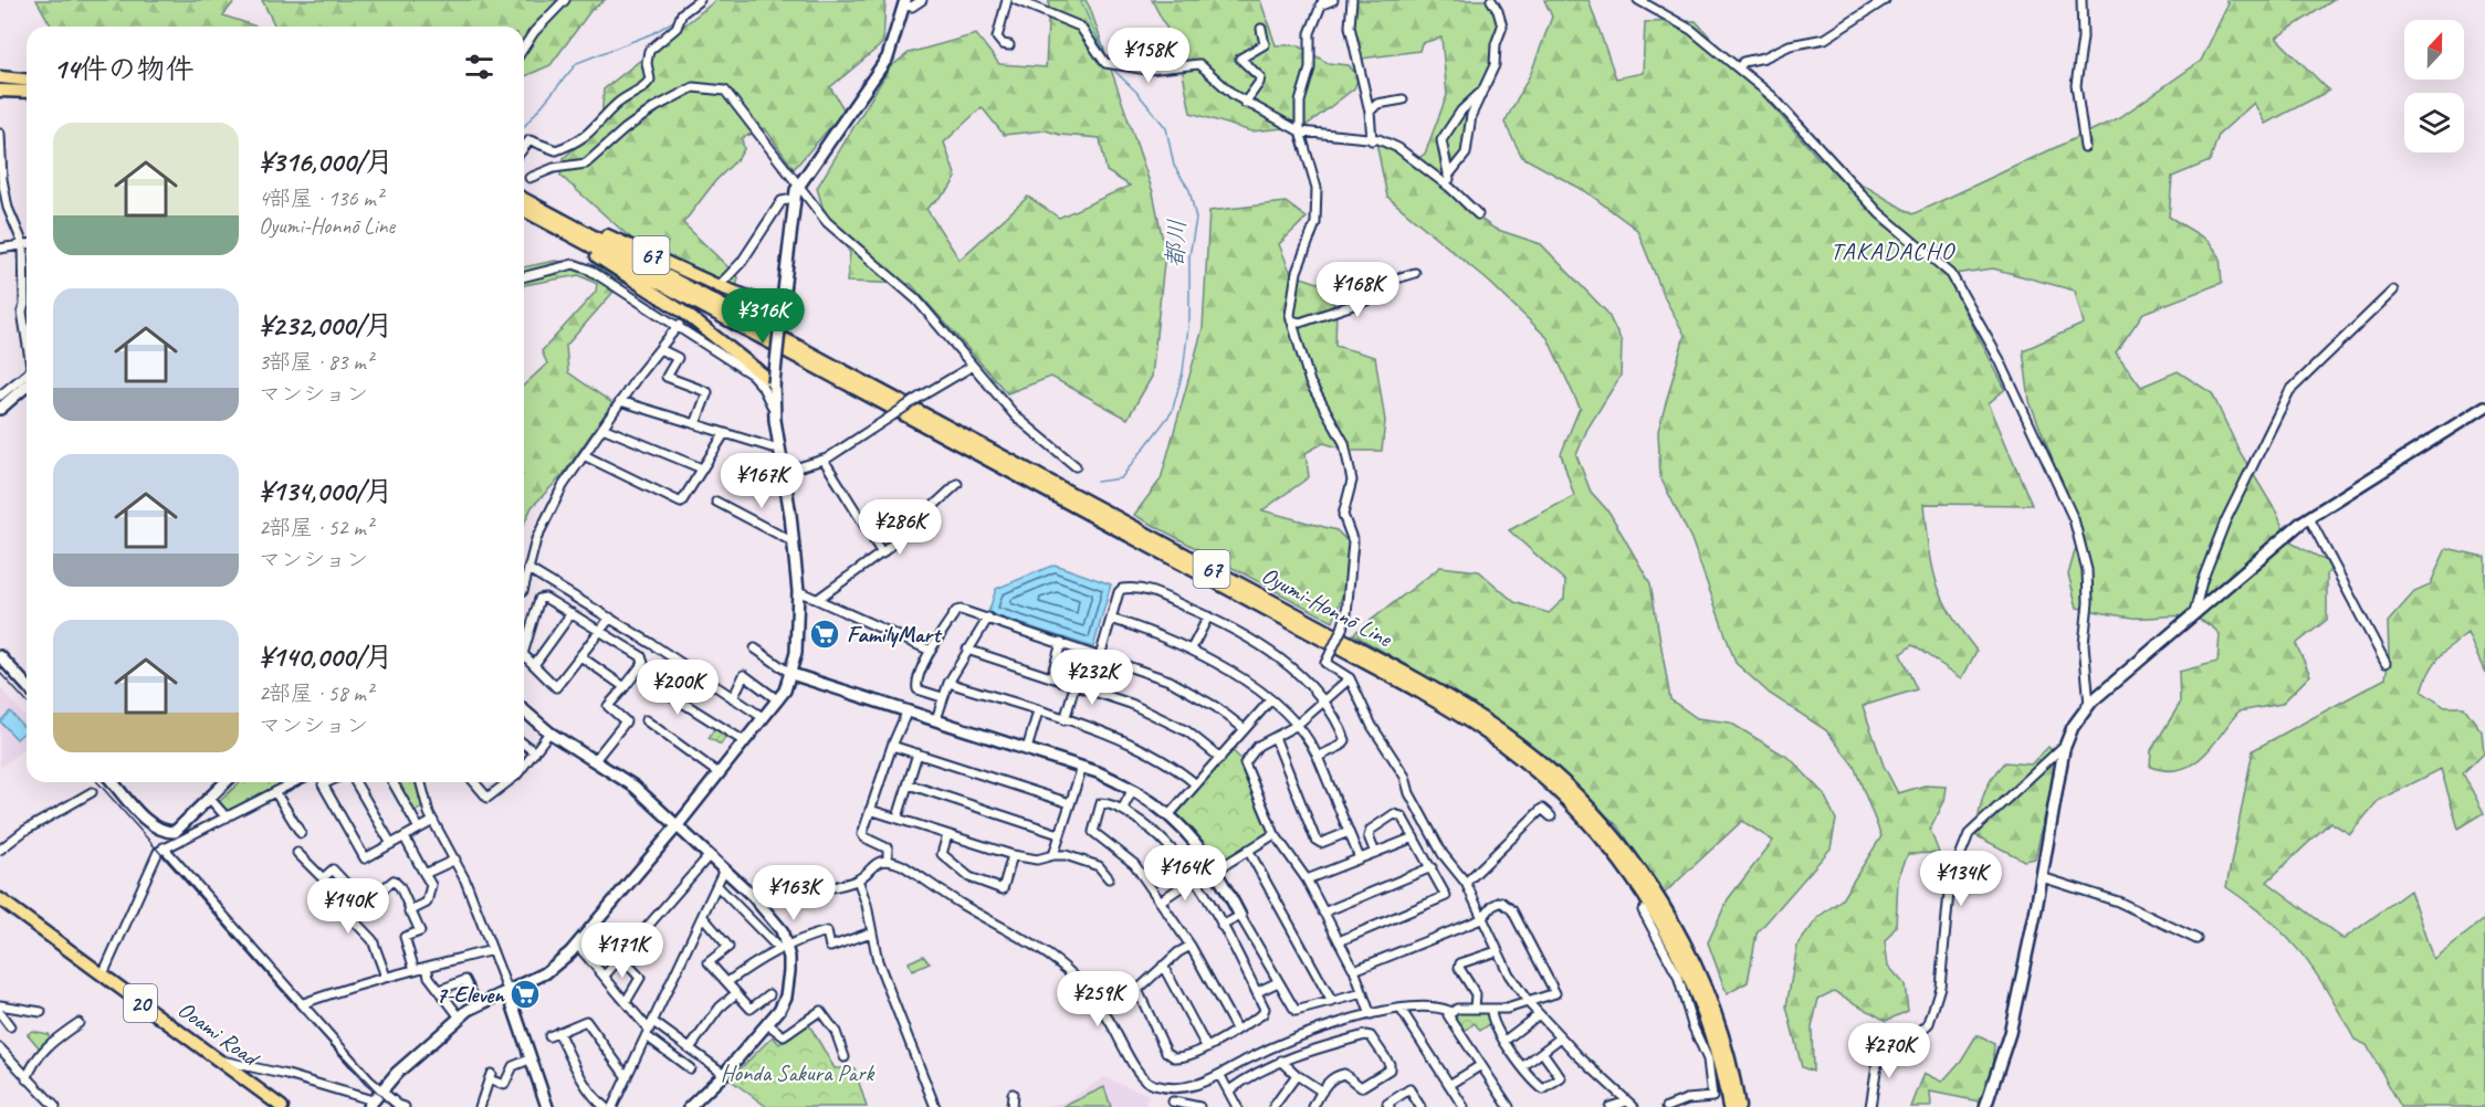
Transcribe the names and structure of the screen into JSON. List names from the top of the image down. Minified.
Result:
{"streets":{"main road":["67","Oyumi-Honnō Line","20","Ooami Road"]},"crossings":[["67","Oyumi-Honnō Line"]],"districts":["TAKADACHO"],"water":["都川"],"parks":["Honda Sakura Park"],"places":{"supermarket":["FamilyMart","7-Eleven"]},"north":"top","page":{"heading":"14件の物件","price":["¥158K","¥168K","¥316K","¥167K","¥286K","¥232K","¥200K","¥164K","¥134K","¥163K","¥140K","¥171K","¥259K","¥270K"],"list":[{"name":"¥316,000/月","note":"4部屋 · 136 m² · Oyumi-Honnō Line"},{"name":"¥232,000/月","note":"3部屋 · 83 m² · マンション"},{"name":"¥134,000/月","note":"2部屋 · 52 m² · マンション"},{"name":"¥140,000/月","note":"2部屋 · 58 m² · マンション"}]}}
